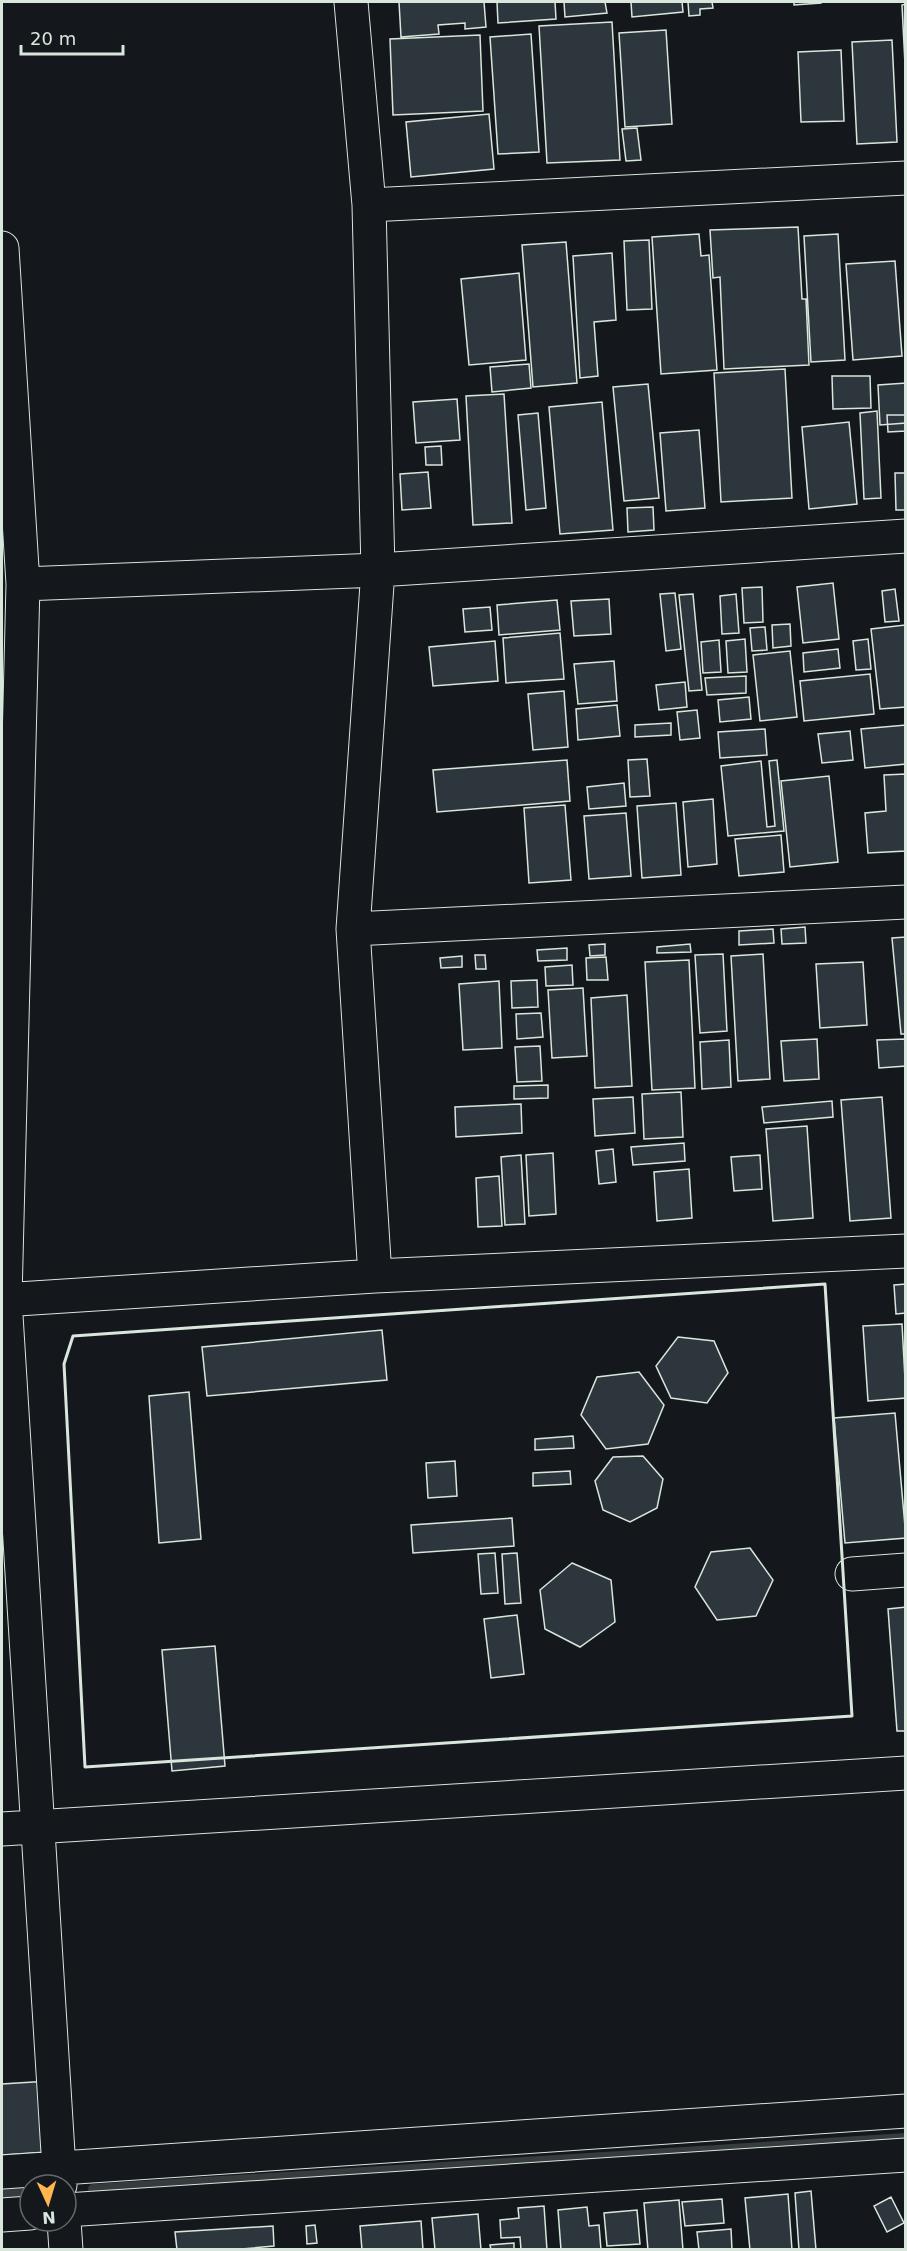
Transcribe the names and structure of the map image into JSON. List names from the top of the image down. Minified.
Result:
{"scale_bar":"20 m","north":"bottom"}
